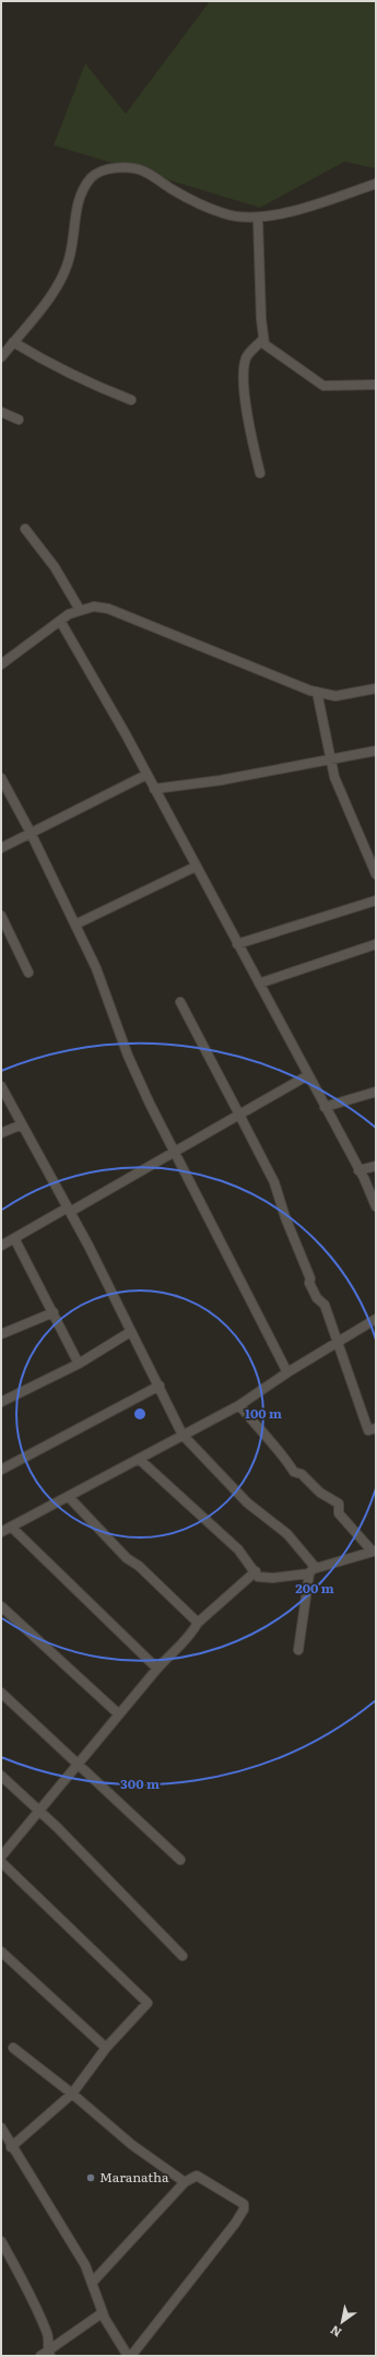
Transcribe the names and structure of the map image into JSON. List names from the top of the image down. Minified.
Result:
{"places":["Maranatha"],"north":"bottom left","rings":["100 m","200 m","300 m"]}
